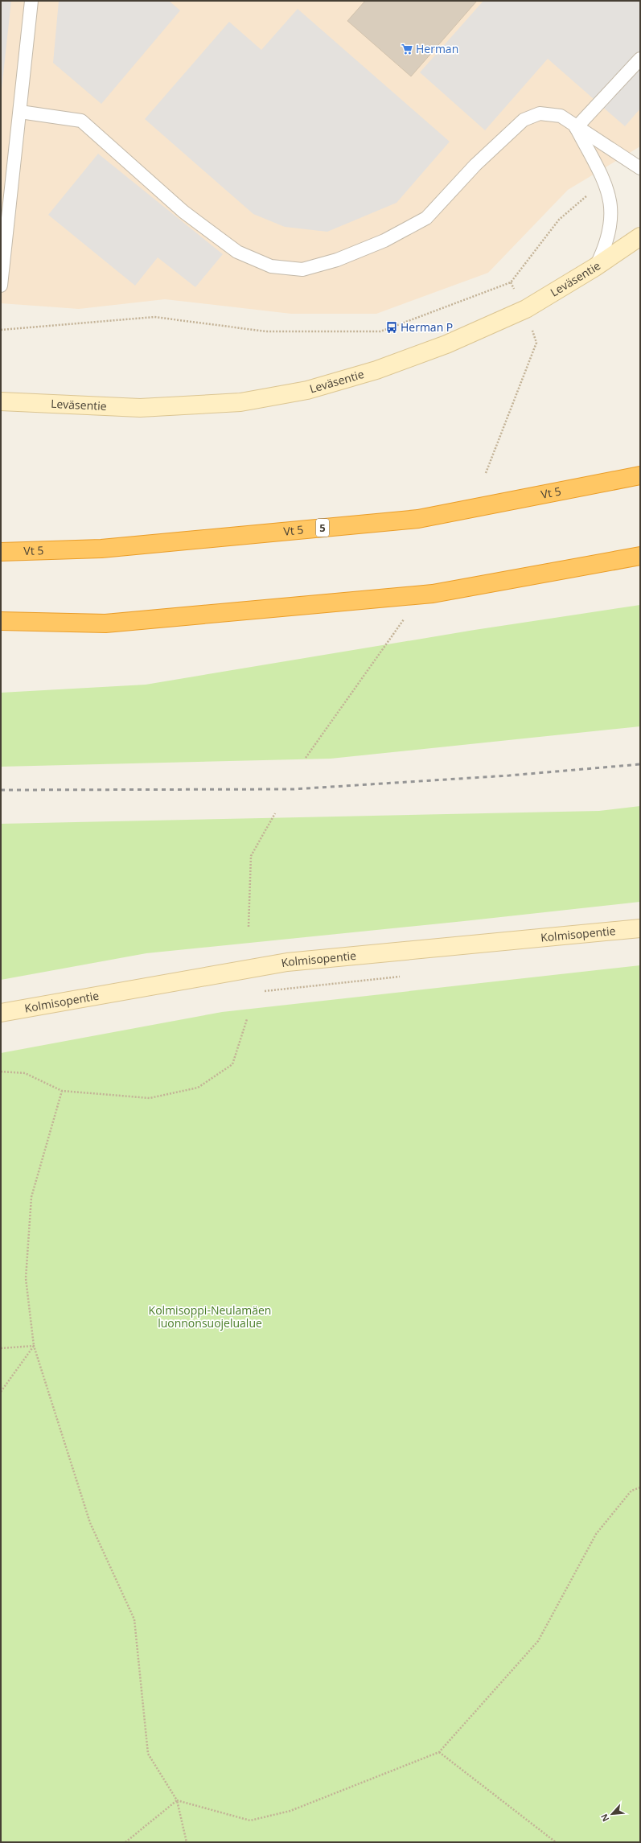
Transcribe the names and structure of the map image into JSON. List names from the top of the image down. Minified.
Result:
{"streets":{"highway":["Vt 5","5"],"main road":["Leväsentie","Kolmisopentie"]},"parks":["Kolmisoppi-Neulamäen luonnonsuojelualue"],"places":{"supermarket":["Herman"],"bus stop":["Herman P"]},"north":"bottom left"}
